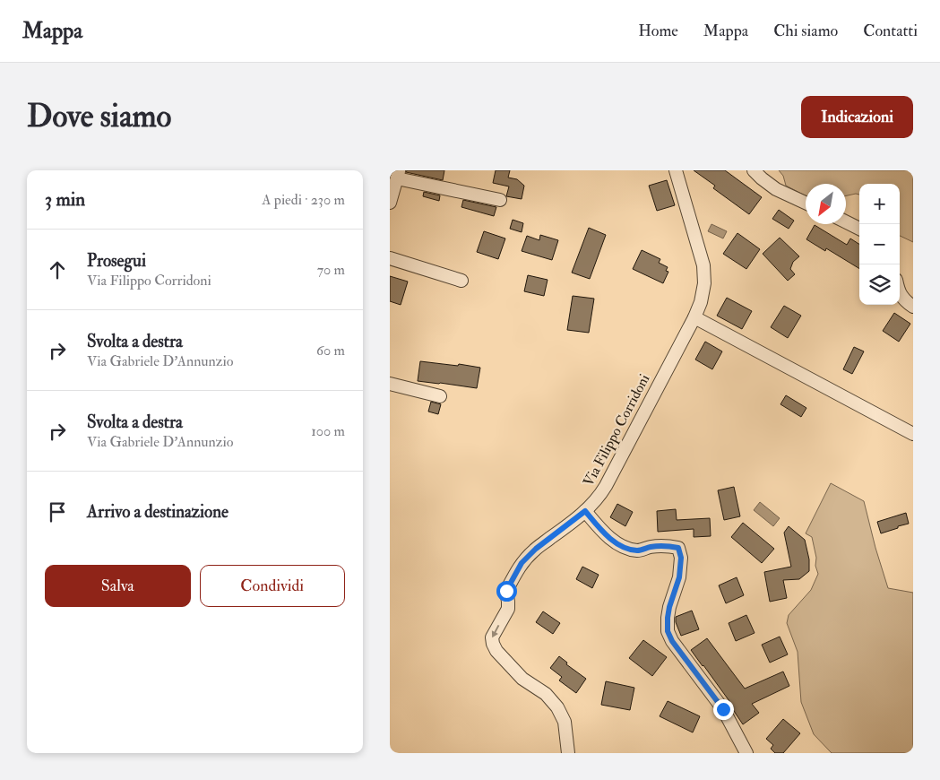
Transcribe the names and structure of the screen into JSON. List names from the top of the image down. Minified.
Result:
{"streets":{"street":["Via Filippo Corridoni"]},"north":"bottom left","page":{"header":"Mappa","nav":["Home","Mappa","Chi siamo","Contatti"],"buttons":["Indicazioni",["Salva","Condividi"]],"title":"Dove siamo","heading":["3 min","A piedi · 230 m"],"map_buttons":["+","−"],"list":[["Prosegui","Via Filippo Corridoni","70 m"],["Svolta a destra","Via Gabriele D'Annunzio","60 m"],["Svolta a destra","Via Gabriele D'Annunzio","100 m"],"Arrivo a destinazione"]}}
